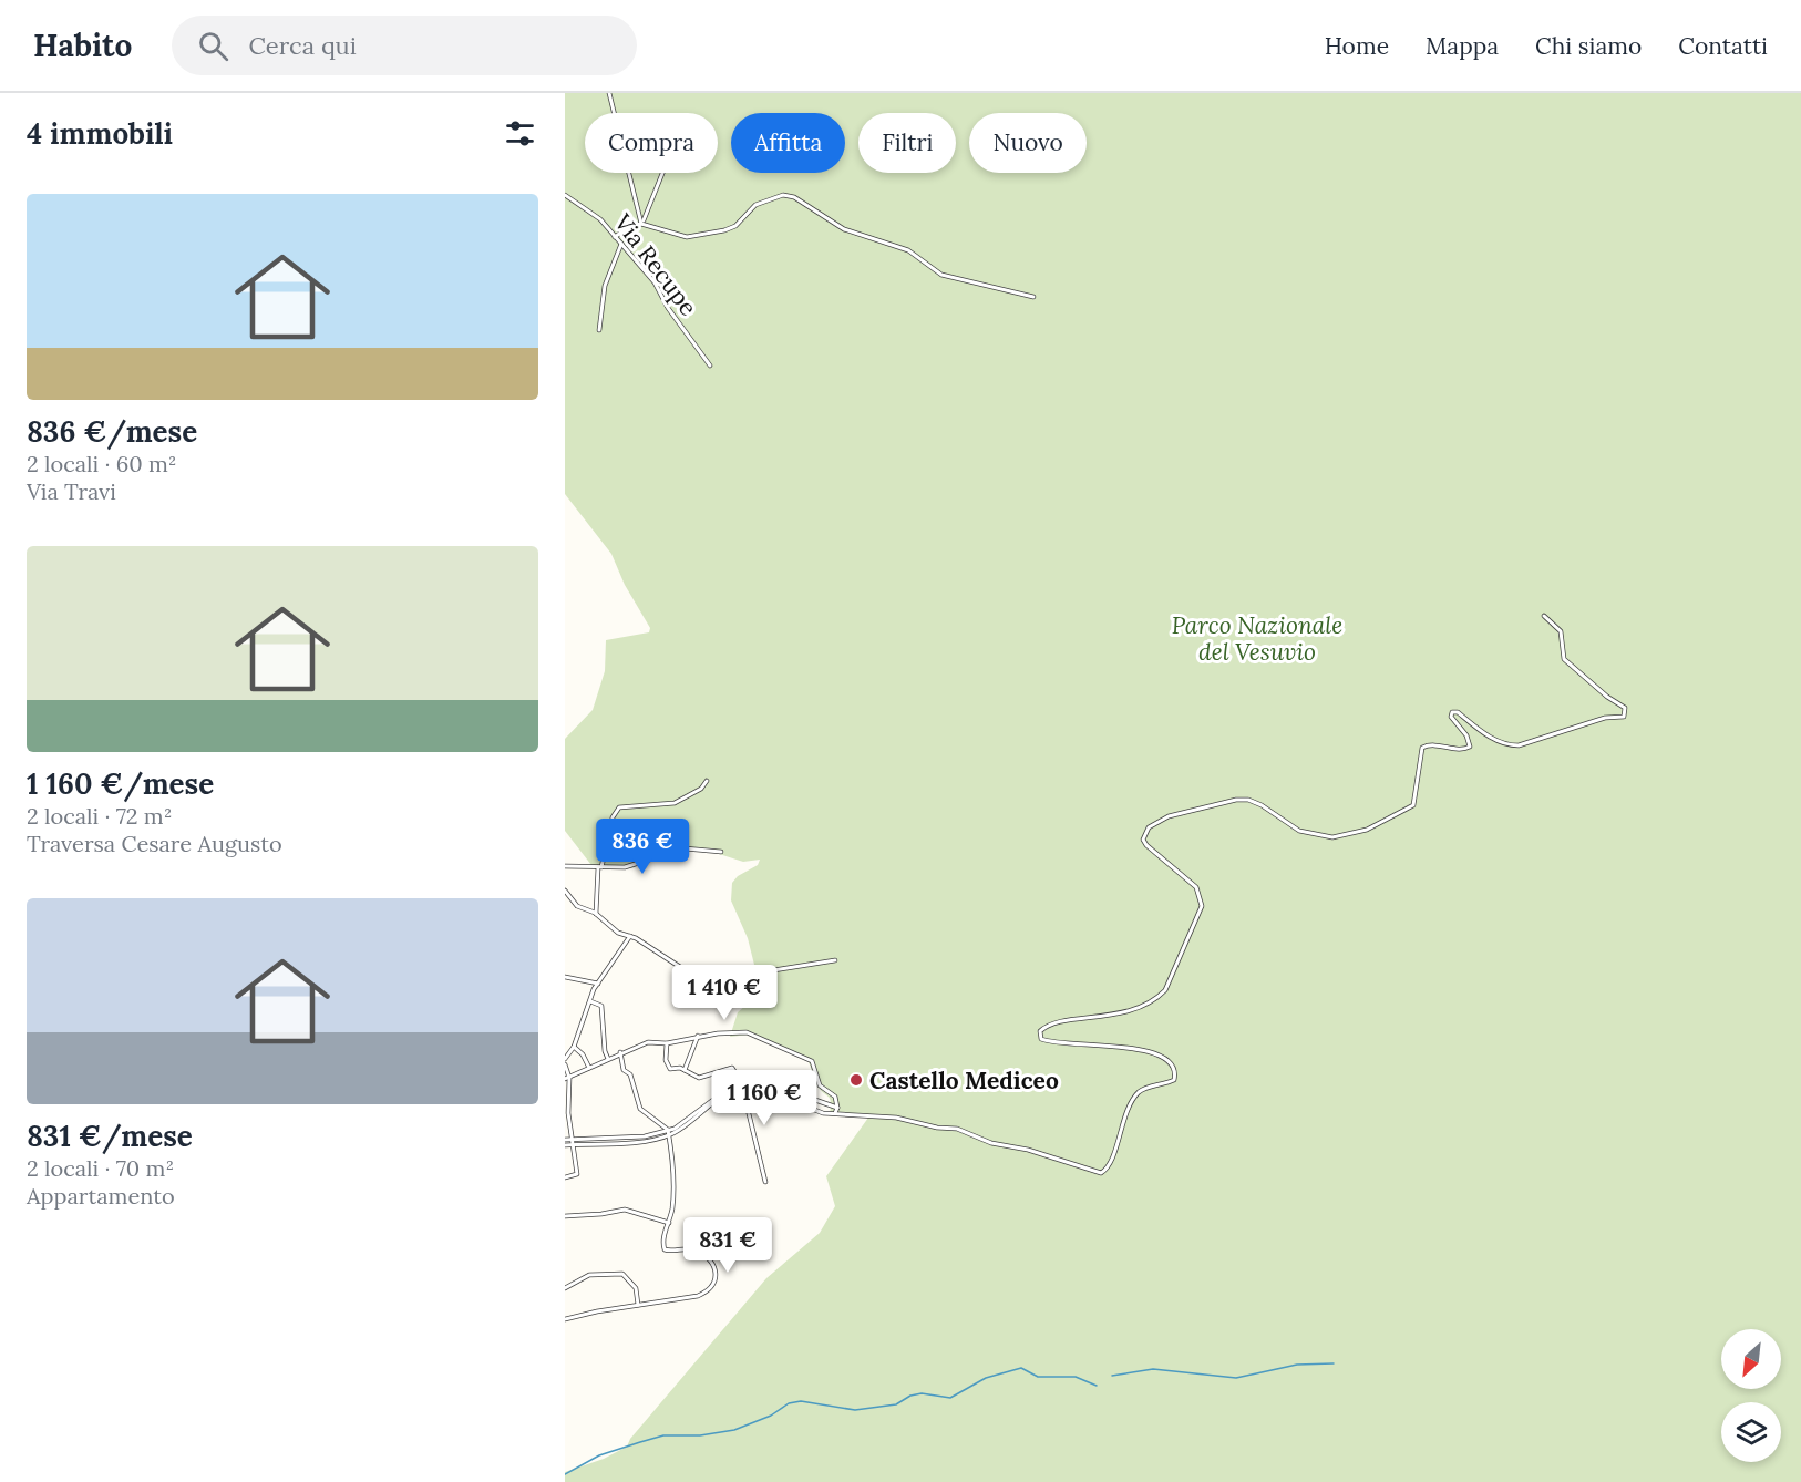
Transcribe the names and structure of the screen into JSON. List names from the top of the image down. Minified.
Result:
{"streets":{"street":["Via Recupe"]},"parks":["Parco Nazionale del Vesuvio"],"places":["Castello Mediceo"],"north":"bottom left","page":{"header":"Habito","search":"Cerca qui","nav":["Home","Mappa","Chi siamo","Contatti"],"heading":"4 immobili","chip":["Compra","Affitta","Filtri","Nuovo"],"list":[{"name":"836 €/mese","note":"2 locali · 60 m² · Via Travi"},{"name":"1 160 €/mese","note":"2 locali · 72 m² · Traversa Cesare Augusto"},{"name":"831 €/mese","note":"2 locali · 70 m² · Appartamento"}],"price":["836 €","1 410 €","1 160 €","831 €"]}}
